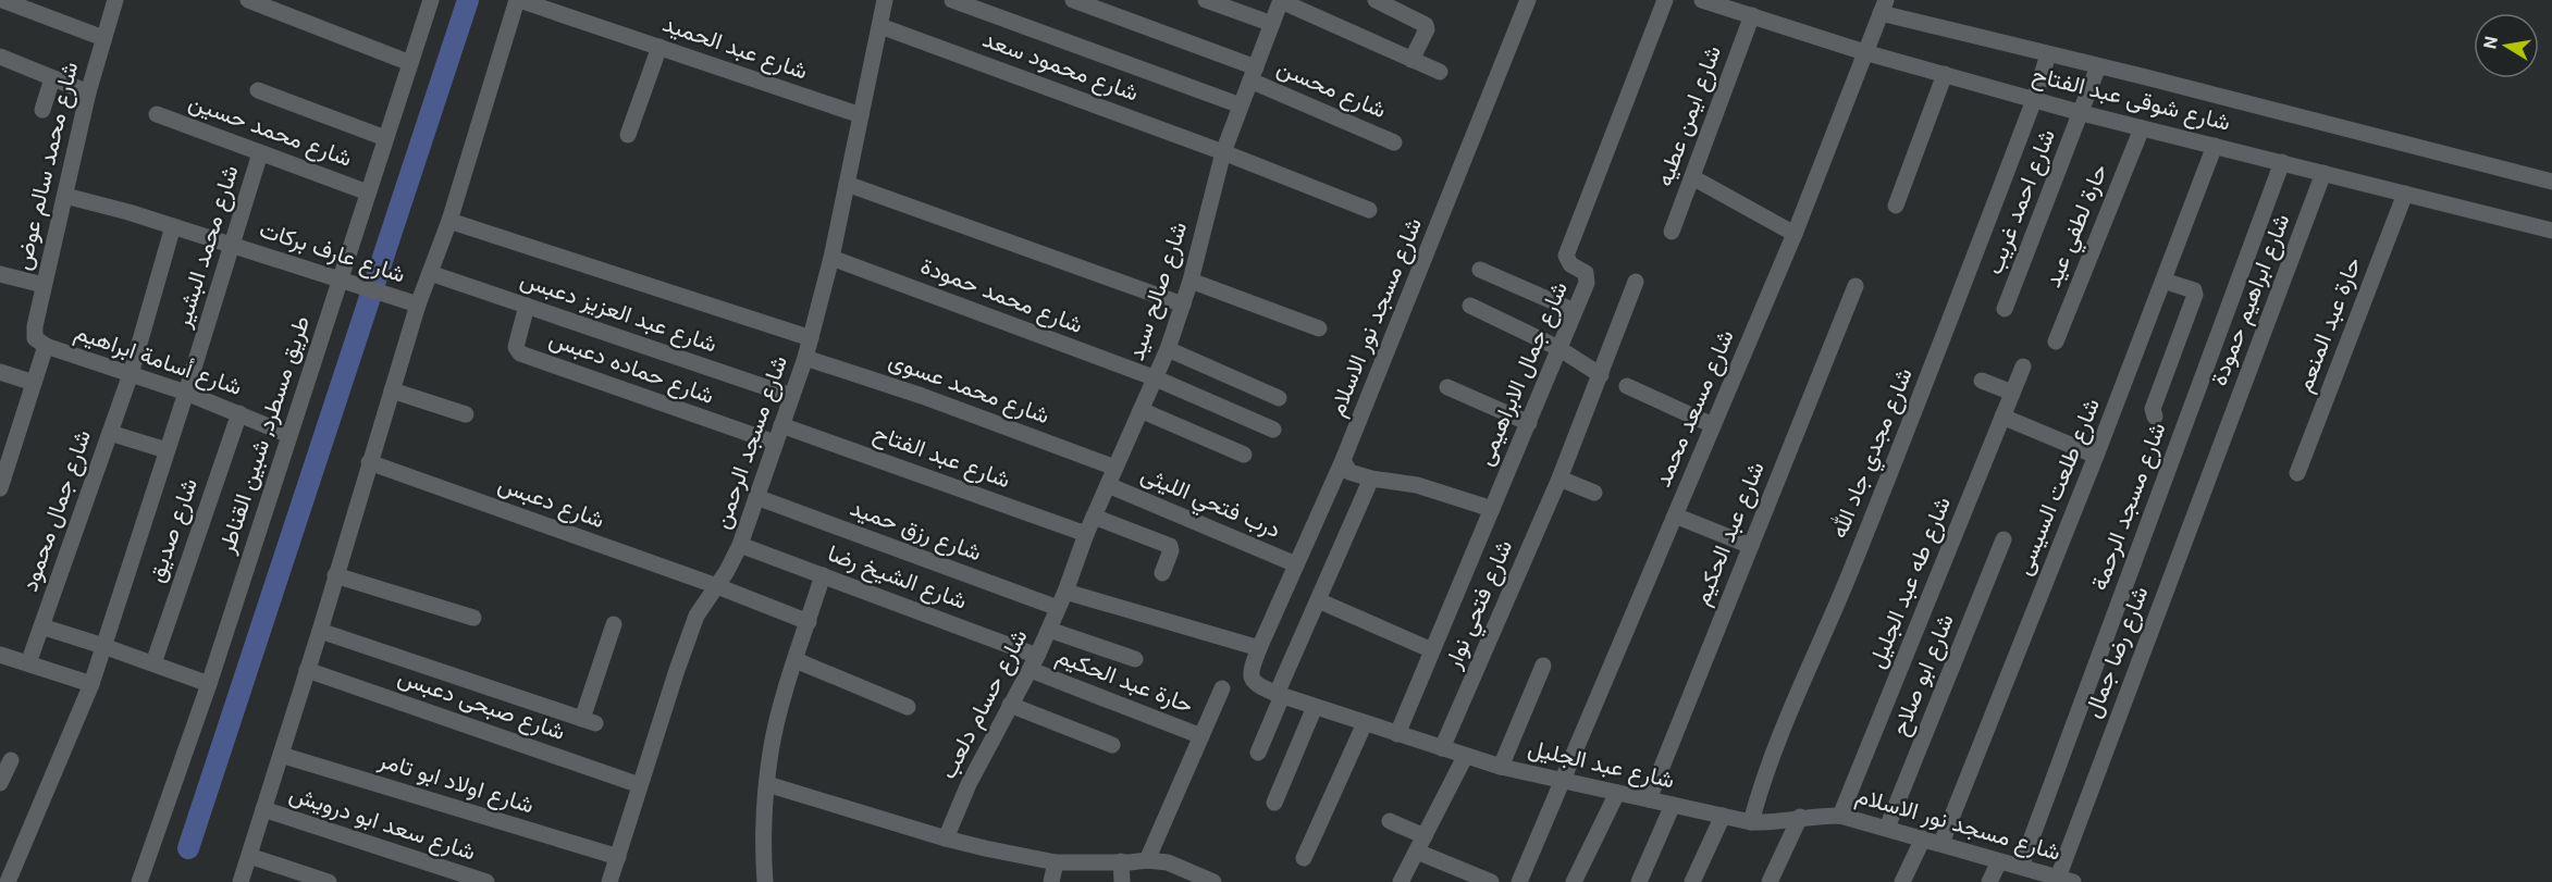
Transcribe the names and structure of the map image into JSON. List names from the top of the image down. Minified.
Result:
{"streets":{"street":["شارع عبد الحميد","شارع محمود سعد","شارع محسن","شارع شوقى عبد الفتاح","شارع ايمن عطيه","شارع محمد حسين","شارع محمد سالم عوض","شارع احمد غريب","حارة لطفي عيد","شارع محمد البشير","شارع عارف بركات","شارع صالح سيد","شارع محمد حمودة","شارع ابراهيم حمودة","شارع عبد العزيز دعبس","شارع مسجد نور الاسلام","حارة عبد المنعم","شارع أسامة ابراهيم","شارع حماده دعبس","شارع جمال الابراهيمى","شارع محمد عسوى","شارع مسعد محمد","طريق مسطرد, شبين القناطر","شارع مسجد الرحمن","شارع مجدي جاد الله","شارع عبد الفتاح","شارع طلعت السيسى","شارع دعبس","درب فتحي الليثى","شارع مسجد الرحمة","شارع جمال محمود","شارع صديق","شارع رزق حميد","شارع عبد الحكيم","شارع الشيخ رضا","شارع طه عبد الجليل","شارع فتحي نوار","شارع رضا جمال","شارع ابو صلاح","حارة عبد الحكيم","شارع حسام دلعب","شارع صبحى دعبس","شارع عبد الجليل","شارع اولاد ابو تامر","شارع سعد ابو درويش"]},"crossings":[["شارع عبد الحميد","شارع مسجد الرحمن"],["شارع محمود سعد","شارع صالح سيد"],["شارع محمود سعد","شارع مسجد الرحمن"],["شارع محسن","شارع صالح سيد"],["شارع شوقى عبد الفتاح","شارع ايمن عطيه"],["شارع شوقى عبد الفتاح","شارع احمد غريب"],["شارع شوقى عبد الفتاح","حارة لطفي عيد"],["شارع شوقى عبد الفتاح","شارع ابراهيم حمودة"],["شارع شوقى عبد الفتاح","حارة عبد المنعم"],["شارع شوقى عبد الفتاح","شارع مسعد محمد"],["شارع شوقى عبد الفتاح","شارع مجدي جاد الله"],["شارع شوقى عبد الفتاح","شارع طلعت السيسى"],["شارع شوقى عبد الفتاح","شارع مسجد الرحمة"],["شارع محمد حسين","شارع محمد البشير"],["شارع محمد حسين","طريق مسطرد, شبين القناطر"],["شارع محمد سالم عوض","شارع عارف بركات"],["شارع محمد سالم عوض","شارع أسامة ابراهيم"],["شارع محمد البشير","شارع عارف بركات"],["شارع محمد البشير","شارع أسامة ابراهيم"],["شارع عارف بركات","طريق مسطرد, شبين القناطر"],["شارع عارف بركات","شارع جمال محمود"],["شارع صالح سيد","شارع محمد حمودة"],["شارع صالح سيد","شارع محمد عسوى"],["شارع صالح سيد","شارع عبد الفتاح"],["شارع صالح سيد","درب فتحي الليثى"],["شارع صالح سيد","شارع حسام دلعب"],["شارع محمد حمودة","شارع مسجد الرحمن"],["شارع ابراهيم حمودة","شارع رضا جمال"],["شارع عبد العزيز دعبس","شارع حماده دعبس"],["شارع عبد العزيز دعبس","شارع مسجد الرحمن"],["شارع مسجد نور الاسلام","شارع مجدي جاد الله"],["شارع مسجد نور الاسلام","شارع طلعت السيسى"],["شارع مسجد نور الاسلام","درب فتحي الليثى"],["شارع مسجد نور الاسلام","شارع مسجد الرحمة"],["شارع مسجد نور الاسلام","شارع طه عبد الجليل"],["شارع مسجد نور الاسلام","شارع رضا جمال"],["شارع مسجد نور الاسلام","شارع ابو صلاح"],["شارع مسجد نور الاسلام","شارع عبد الجليل"],["شارع أسامة ابراهيم","طريق مسطرد, شبين القناطر"],["شارع أسامة ابراهيم","شارع جمال محمود"],["شارع أسامة ابراهيم","شارع صديق"],["شارع حماده دعبس","شارع مسجد الرحمن"],["شارع جمال الابراهيمى","شارع عبد الجليل"],["شارع محمد عسوى","شارع مسجد الرحمن"],["شارع مسعد محمد","شارع عبد الجليل"],["شارع مسجد الرحمن","شارع عبد الفتاح"],["شارع مسجد الرحمن","شارع دعبس"],["شارع مسجد الرحمن","شارع رزق حميد"],["شارع مسجد الرحمن","شارع الشيخ رضا"],["شارع مسجد الرحمن","شارع صبحى دعبس"],["شارع مسجد الرحمن","شارع اولاد ابو تامر"],["شارع مجدي جاد الله","شارع عبد الجليل"],["شارع رزق حميد","شارع حسام دلعب"],["شارع عبد الحكيم","شارع عبد الجليل"],["شارع الشيخ رضا","حارة عبد الحكيم"],["شارع الشيخ رضا","شارع حسام دلعب"],["شارع فتحي نوار","شارع عبد الجليل"],["حارة عبد الحكيم","شارع حسام دلعب"]],"north":"left"}
